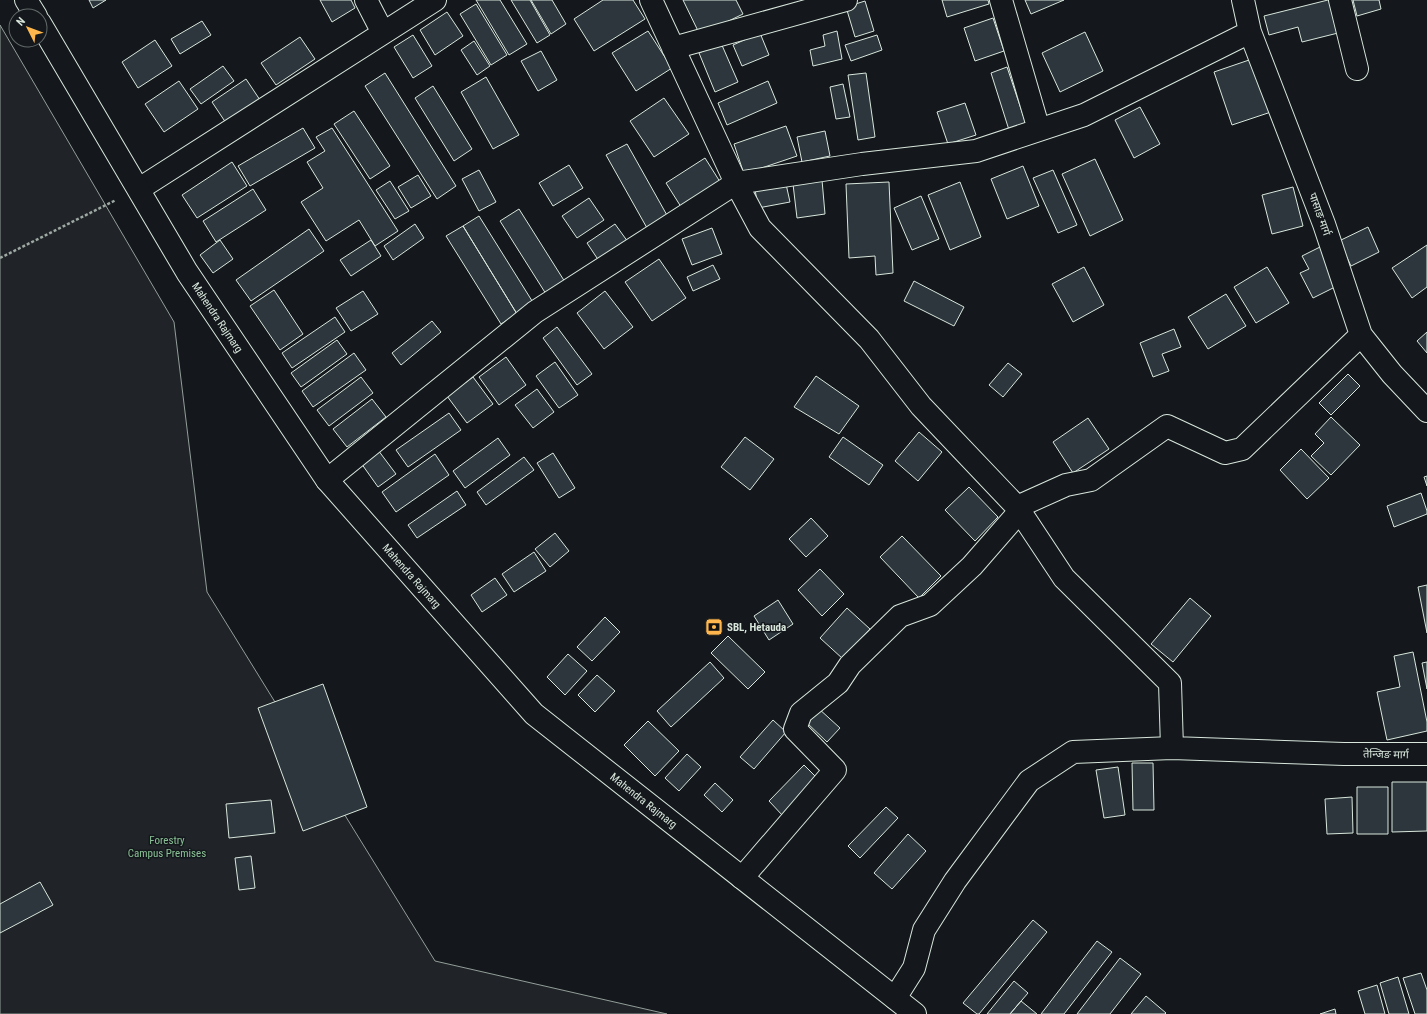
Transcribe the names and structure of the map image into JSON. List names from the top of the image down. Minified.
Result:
{"streets":{"main road":["पासाङ मार्ग","Mahendra Rajmarg","तेन्जिङ मार्ग"]},"crossings":[["Mahendra Rajmarg","तेन्जिङ मार्ग"]],"parks":["Forestry Campus Premises"],"places":{"bank":["SBL, Hetauda"]},"north":"top left"}
